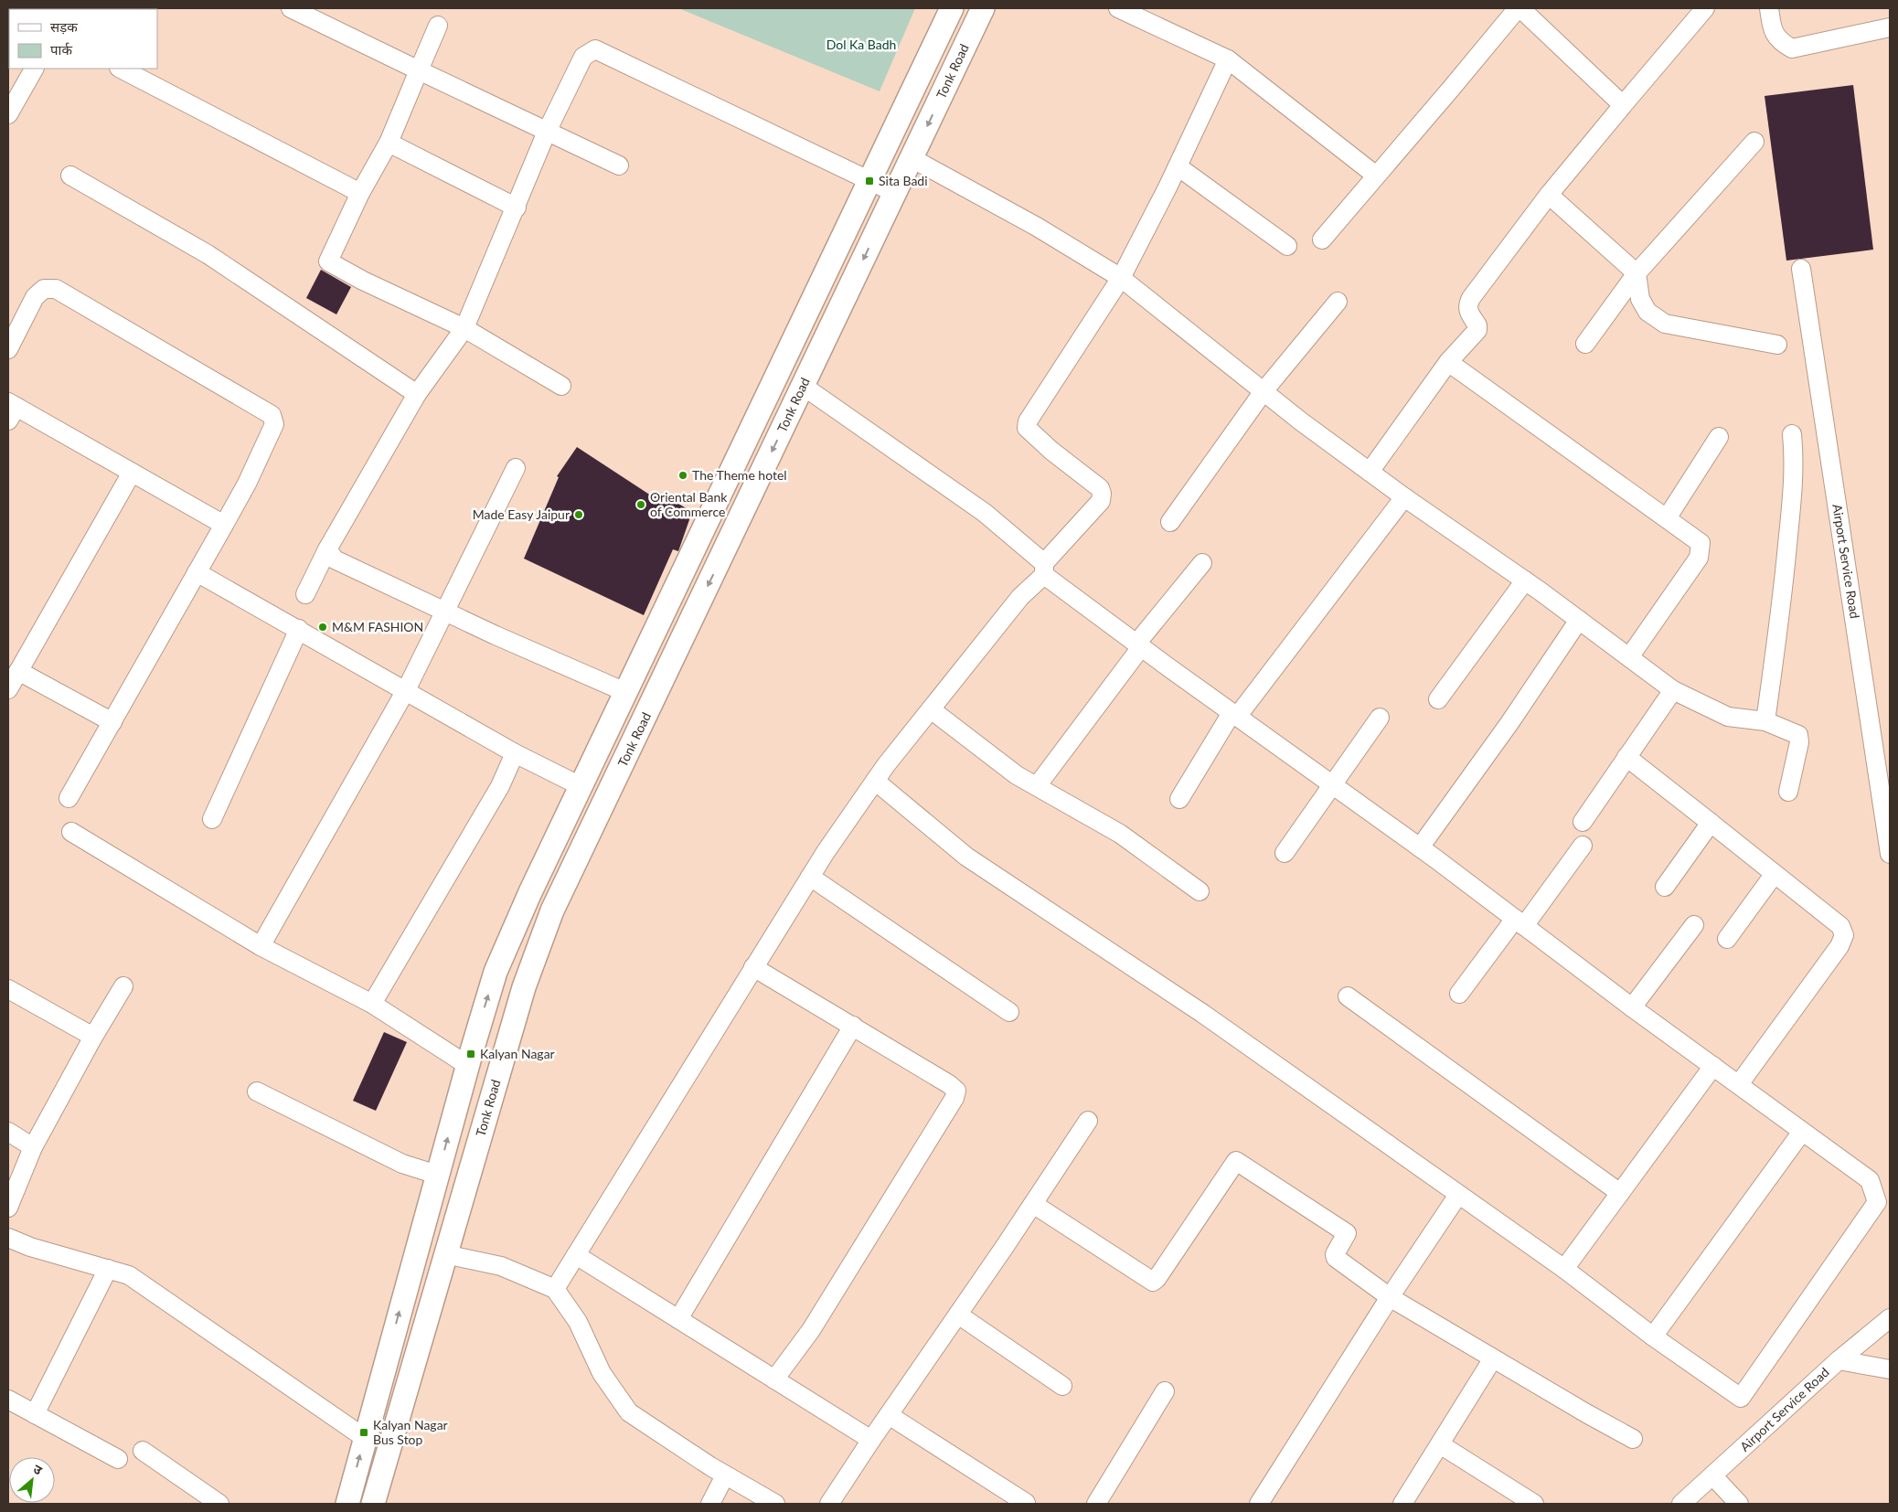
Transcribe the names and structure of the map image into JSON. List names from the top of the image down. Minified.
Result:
{"streets":{"main road":["Tonk Road"],"street":["Airport Service Road"]},"parks":["Dol Ka Badh"],"places":{"transit":["Sita Badi","Kalyan Nagar","Kalyan Nagar Bus Stop"],"other":["The Theme hotel","Oriental Bank of Commerce","Made Easy Jaipur","M&M FASHION"]},"legend":["सड़क","पार्क"],"north":"top right"}
